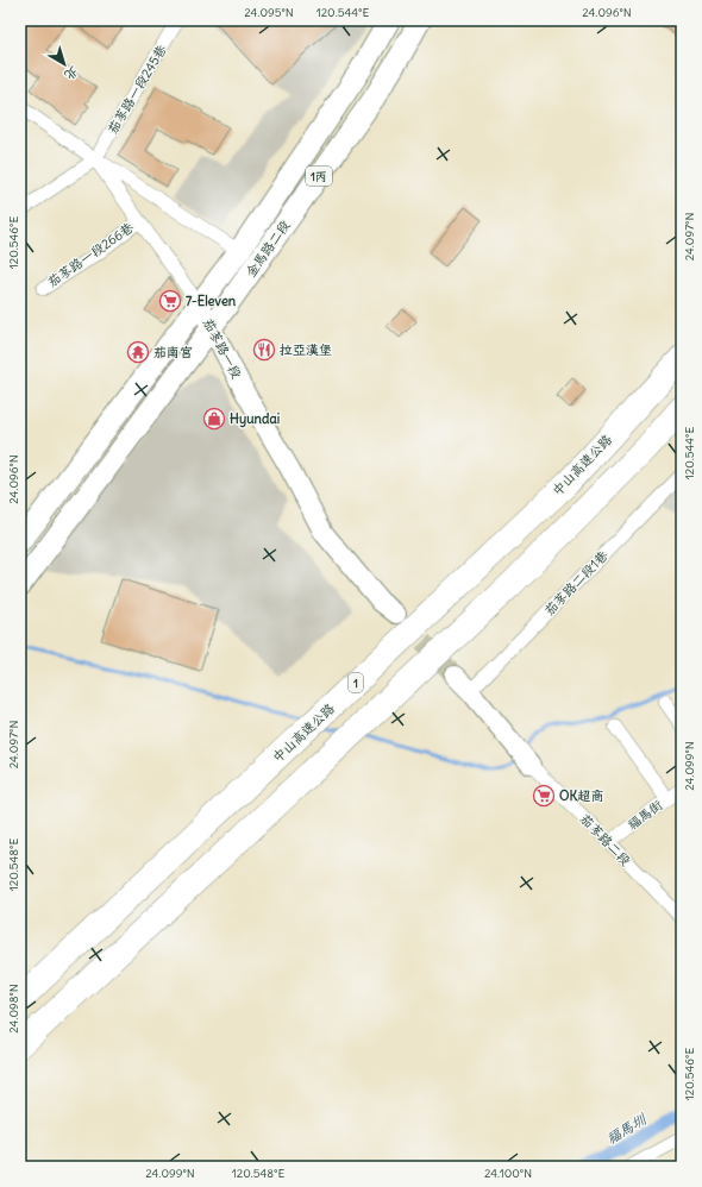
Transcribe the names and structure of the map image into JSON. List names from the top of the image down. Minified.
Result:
{"streets":{"highway":["中山高速公路","1"],"main road":["1丙","金馬路二段"],"street":["茄苳路一段245巷","茄苳路一段266巷","茄苳路一段","茄苳路二段1巷","福馬街","茄苳路二段"]},"crossings":[["茄苳路一段245巷","茄苳路一段"],["金馬路二段","茄苳路一段"],["茄苳路一段266巷","茄苳路一段"],["茄苳路二段1巷","茄苳路二段"],["福馬街","茄苳路二段"]],"water":["福馬圳"],"places":{"supermarket":["7-Eleven","OK超商"],"restaurant":["拉亞漢堡"],"temple":["茄南宮"],"shop":["Hyundai"]},"north":"bottom right","coordinates":["24.095°N","120.544°E","24.096°N","24.097°N","120.546°E","24.099°N","120.548°E","24.098°N","24.100°N"]}
